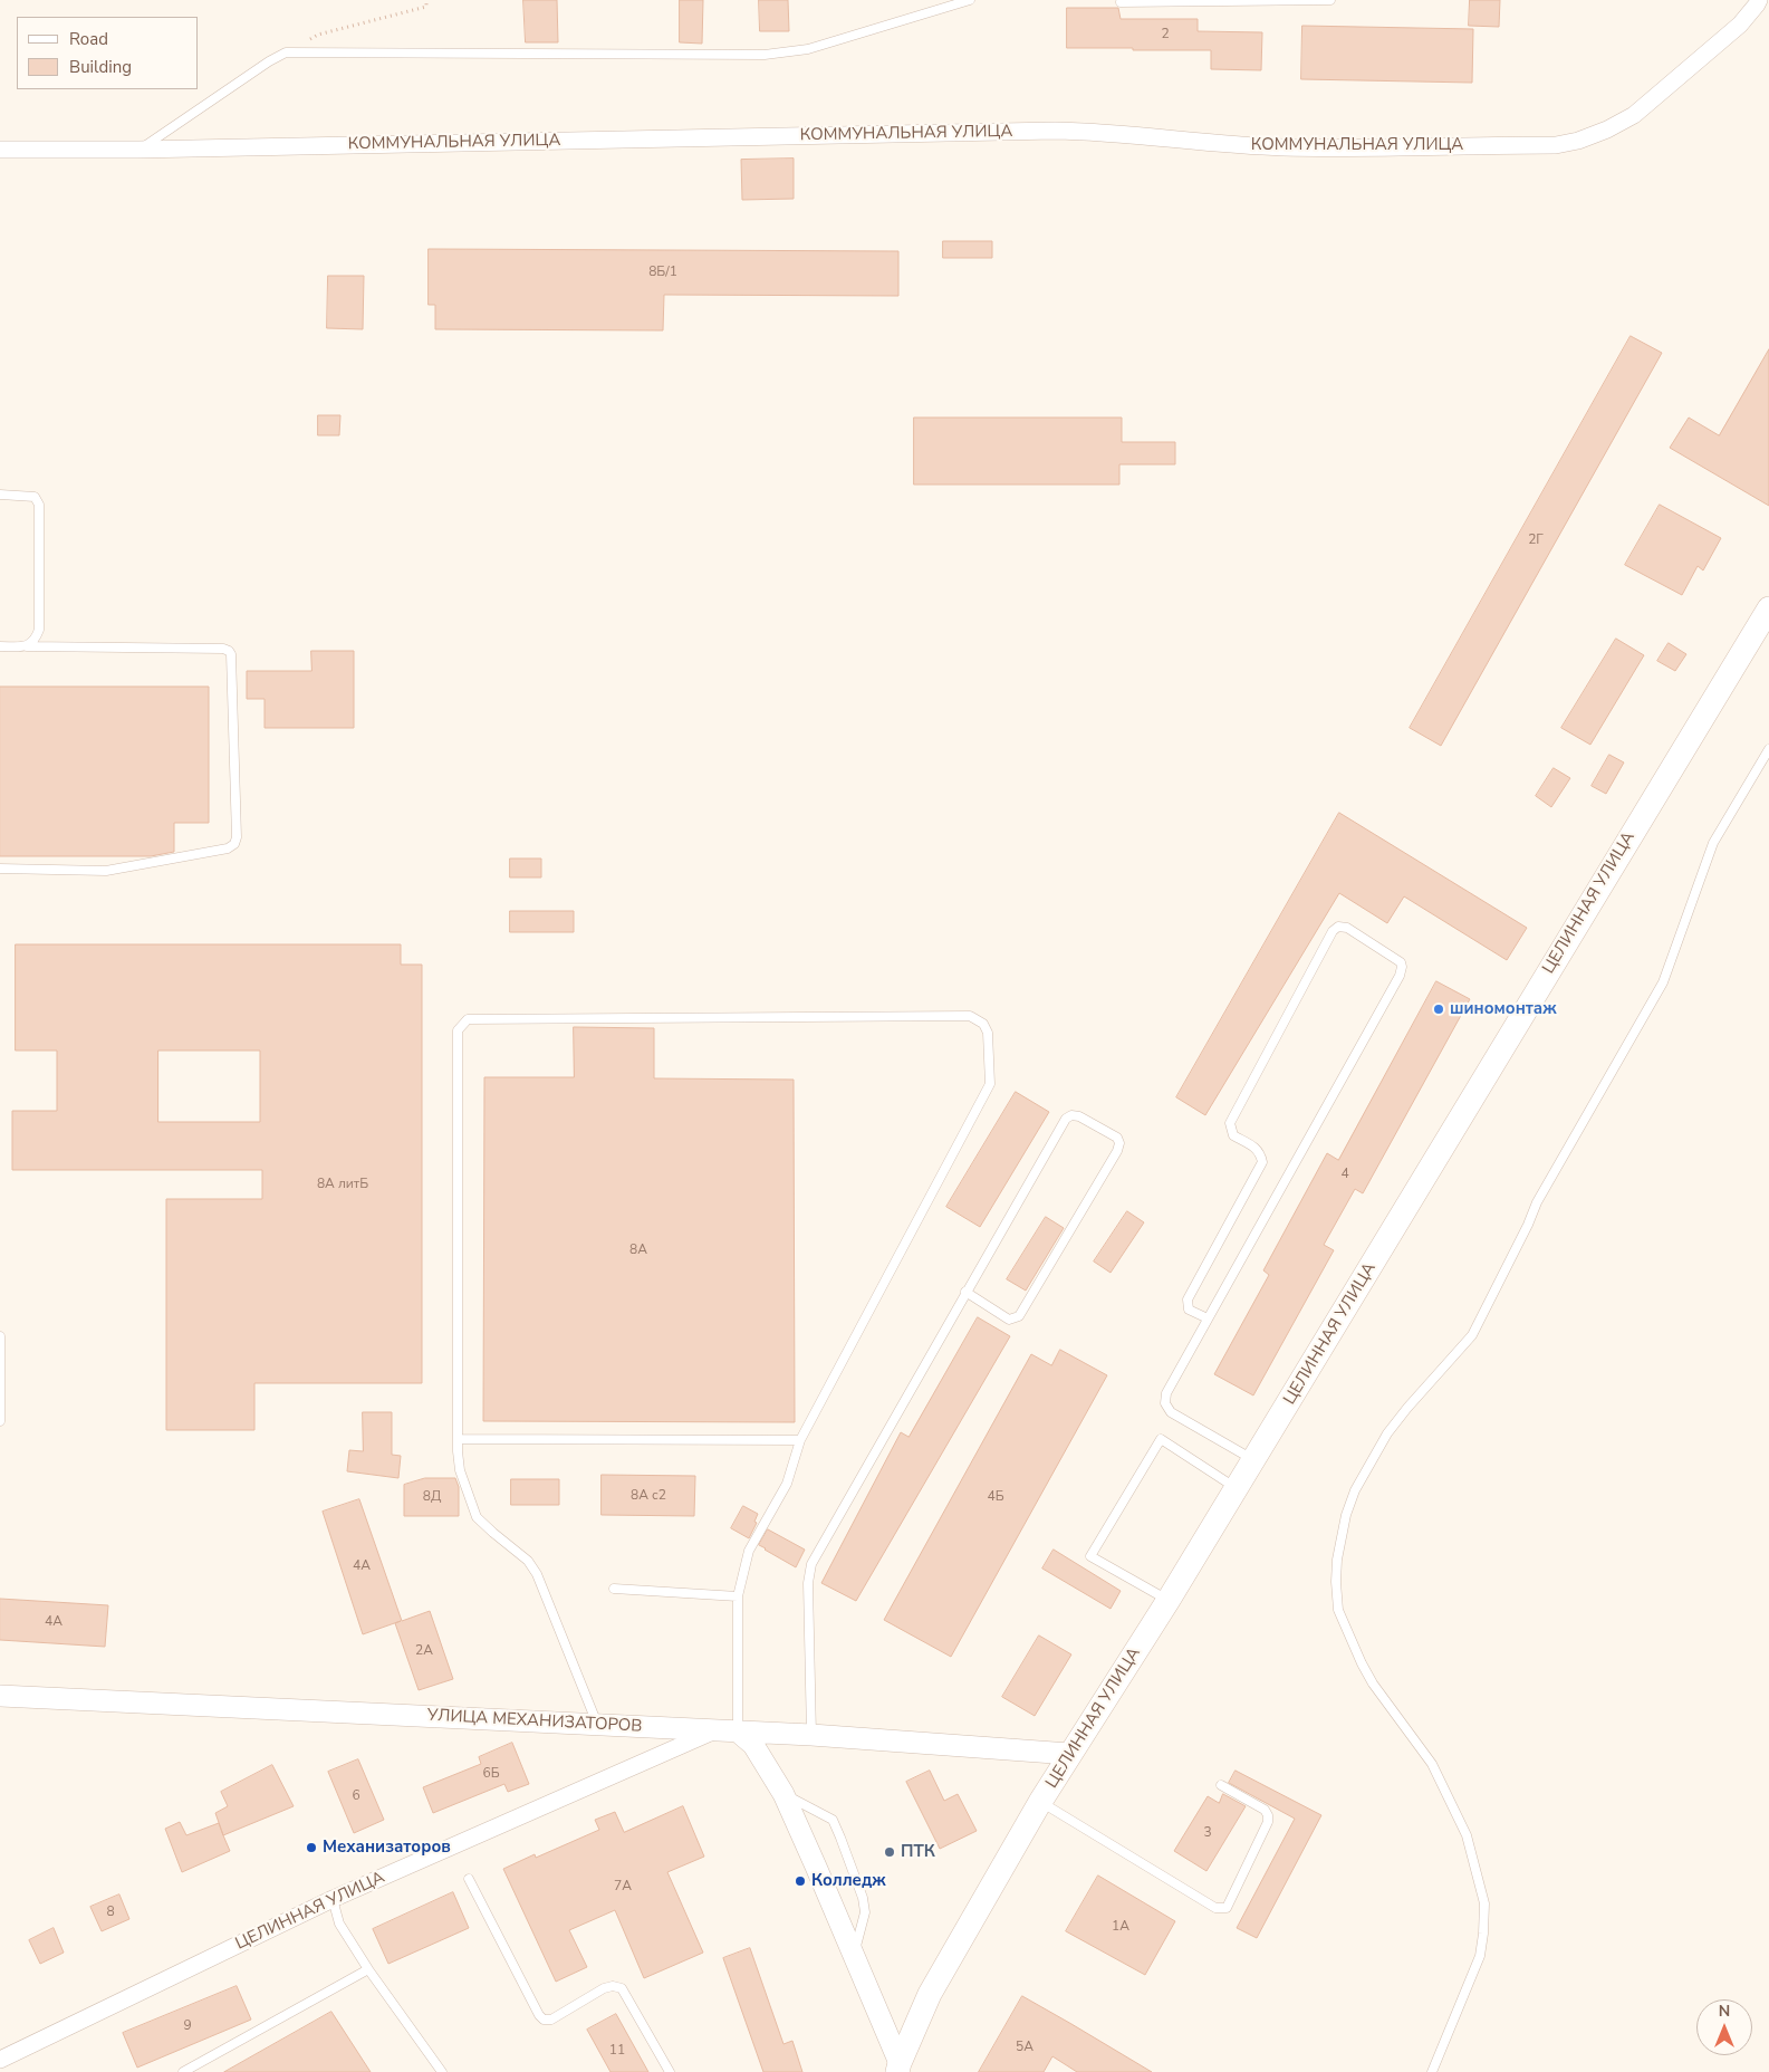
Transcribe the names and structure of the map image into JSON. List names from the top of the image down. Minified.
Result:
{"streets":{"main road":["ЦЕЛИННАЯ УЛИЦА"],"street":["КОММУНАЛЬНАЯ УЛИЦА","УЛИЦА МЕХАНИЗАТОРОВ"]},"crossings":[["ЦЕЛИННАЯ УЛИЦА","УЛИЦА МЕХАНИЗАТОРОВ"]],"places":["шиномонтаж","Механизаторов","ПТК","Колледж"],"house_numbers":["2","8Б/1","2Г","4","8А литБ","8А","8А с2","8Д","4Б","4А","4А","2А","6Б","6","3","7А","8","1А","9","5А","11"],"legend":["Road","Building"],"north":"top"}
